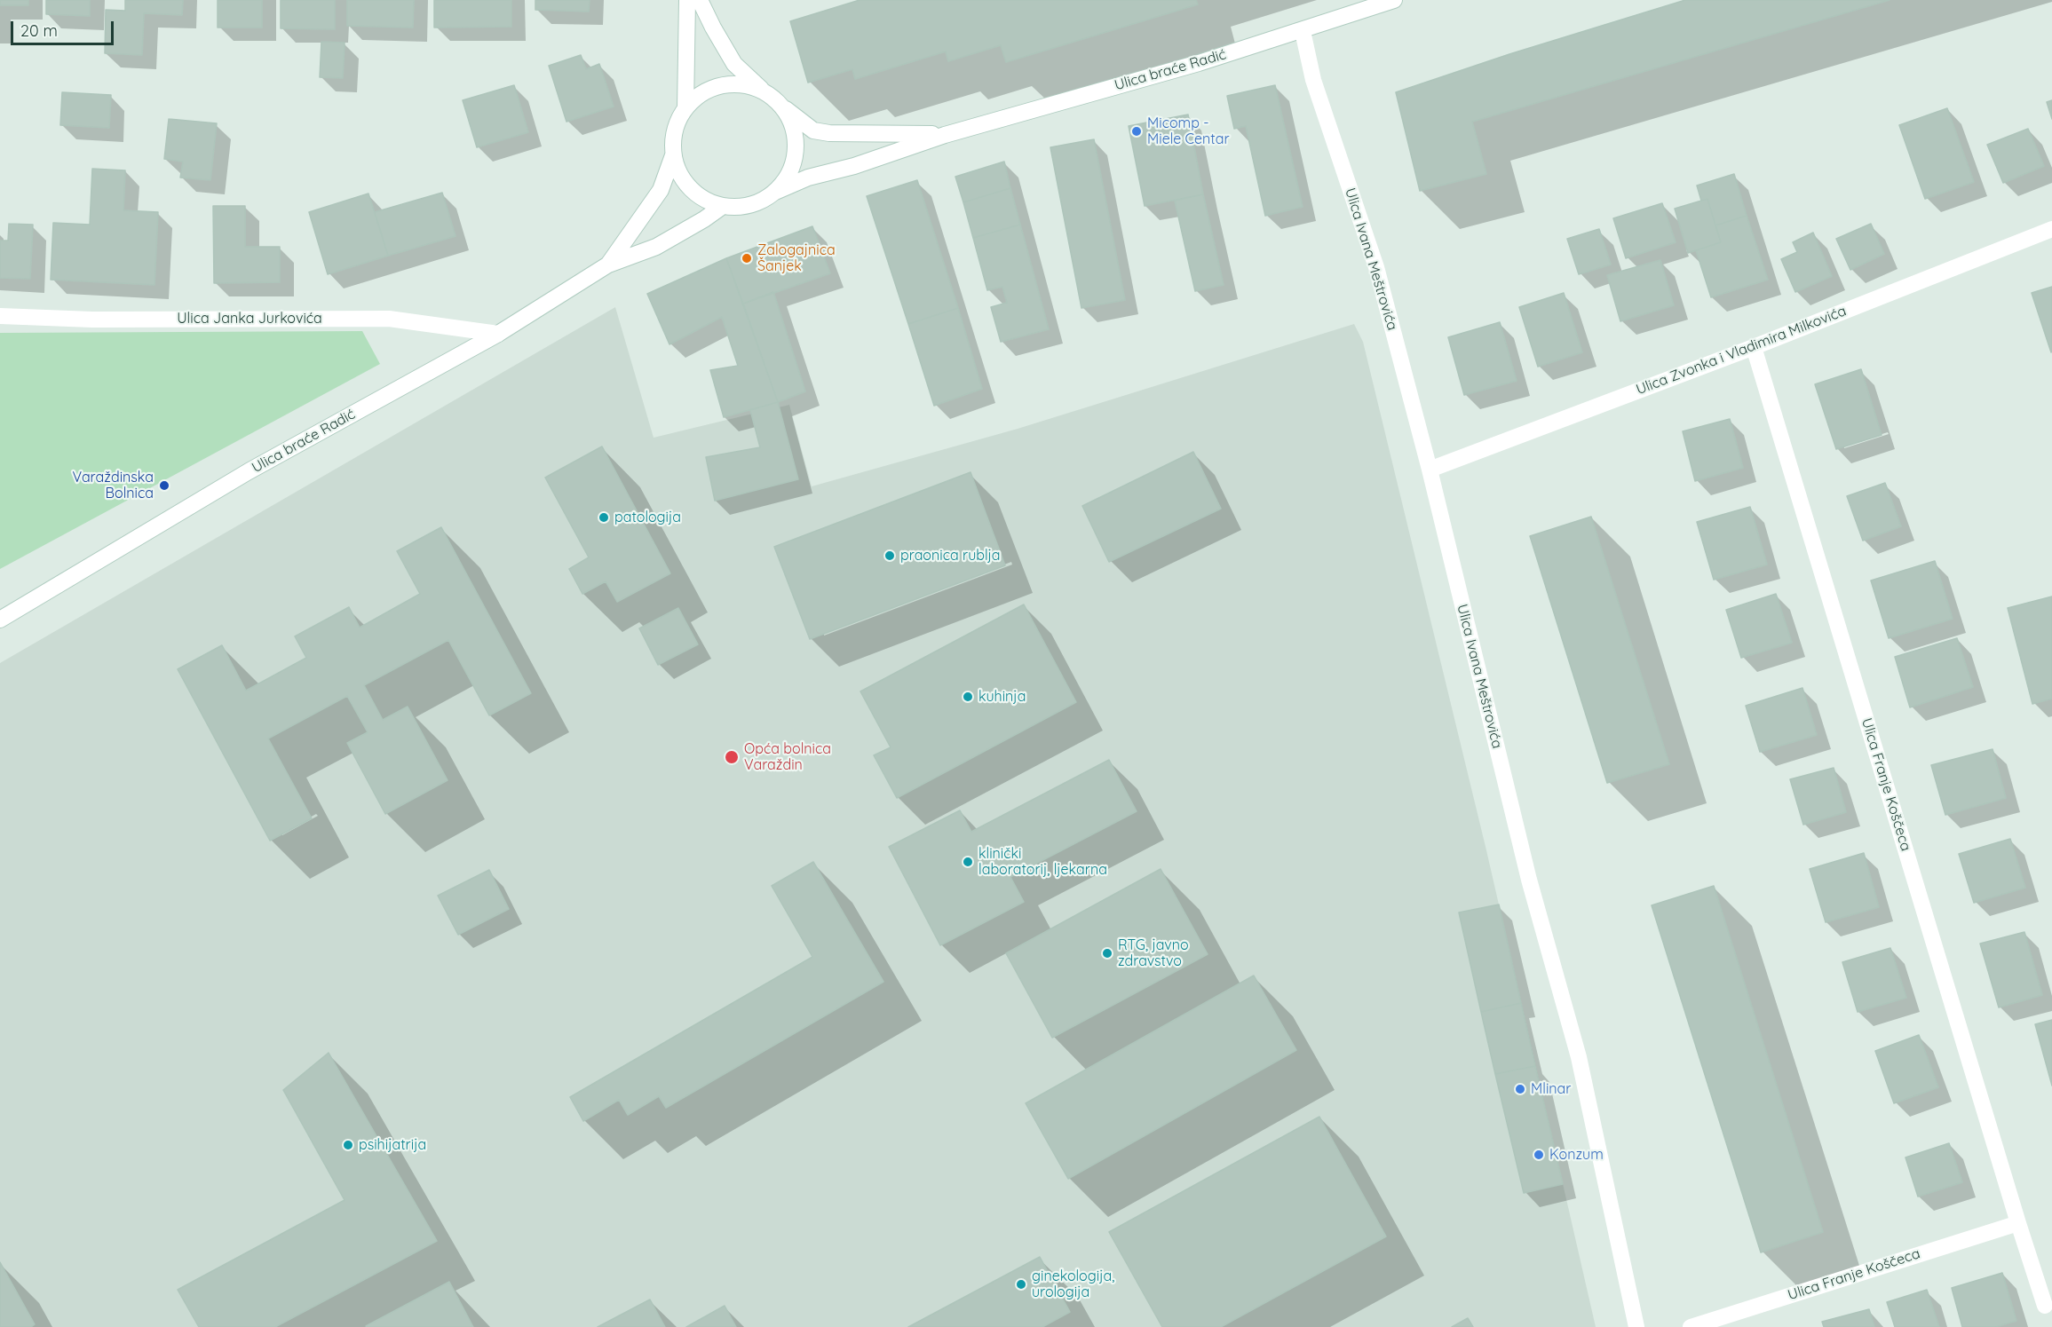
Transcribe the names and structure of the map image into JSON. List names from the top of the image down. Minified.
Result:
{"streets":{"street":["Ulica braće Radić","Ulica Ivana Meštrovića","Ulica Janka Jurkovića","Ulica Zvonka i Vladimira Milkovića","Ulica Franje Koščeca"]},"crossings":[["Ulica braće Radić","Ulica Ivana Meštrovića"],["Ulica braće Radić","Ulica Janka Jurkovića"],["Ulica Ivana Meštrovića","Ulica Zvonka i Vladimira Milkovića"],["Ulica Zvonka i Vladimira Milkovića","Ulica Franje Koščeca"]],"places":["Micomp - Miele Centar","Zalogajnica Šanjek","Varaždinska Bolnica","patologija","praonica rublja","kuhinja","Opća bolnica Varaždin","klinički laboratorij, ljekarna","RTG, javno zdravstvo","Mlinar","psihijatrija","Konzum","ginekologija, urologija"],"scale_bar":"20 m"}
